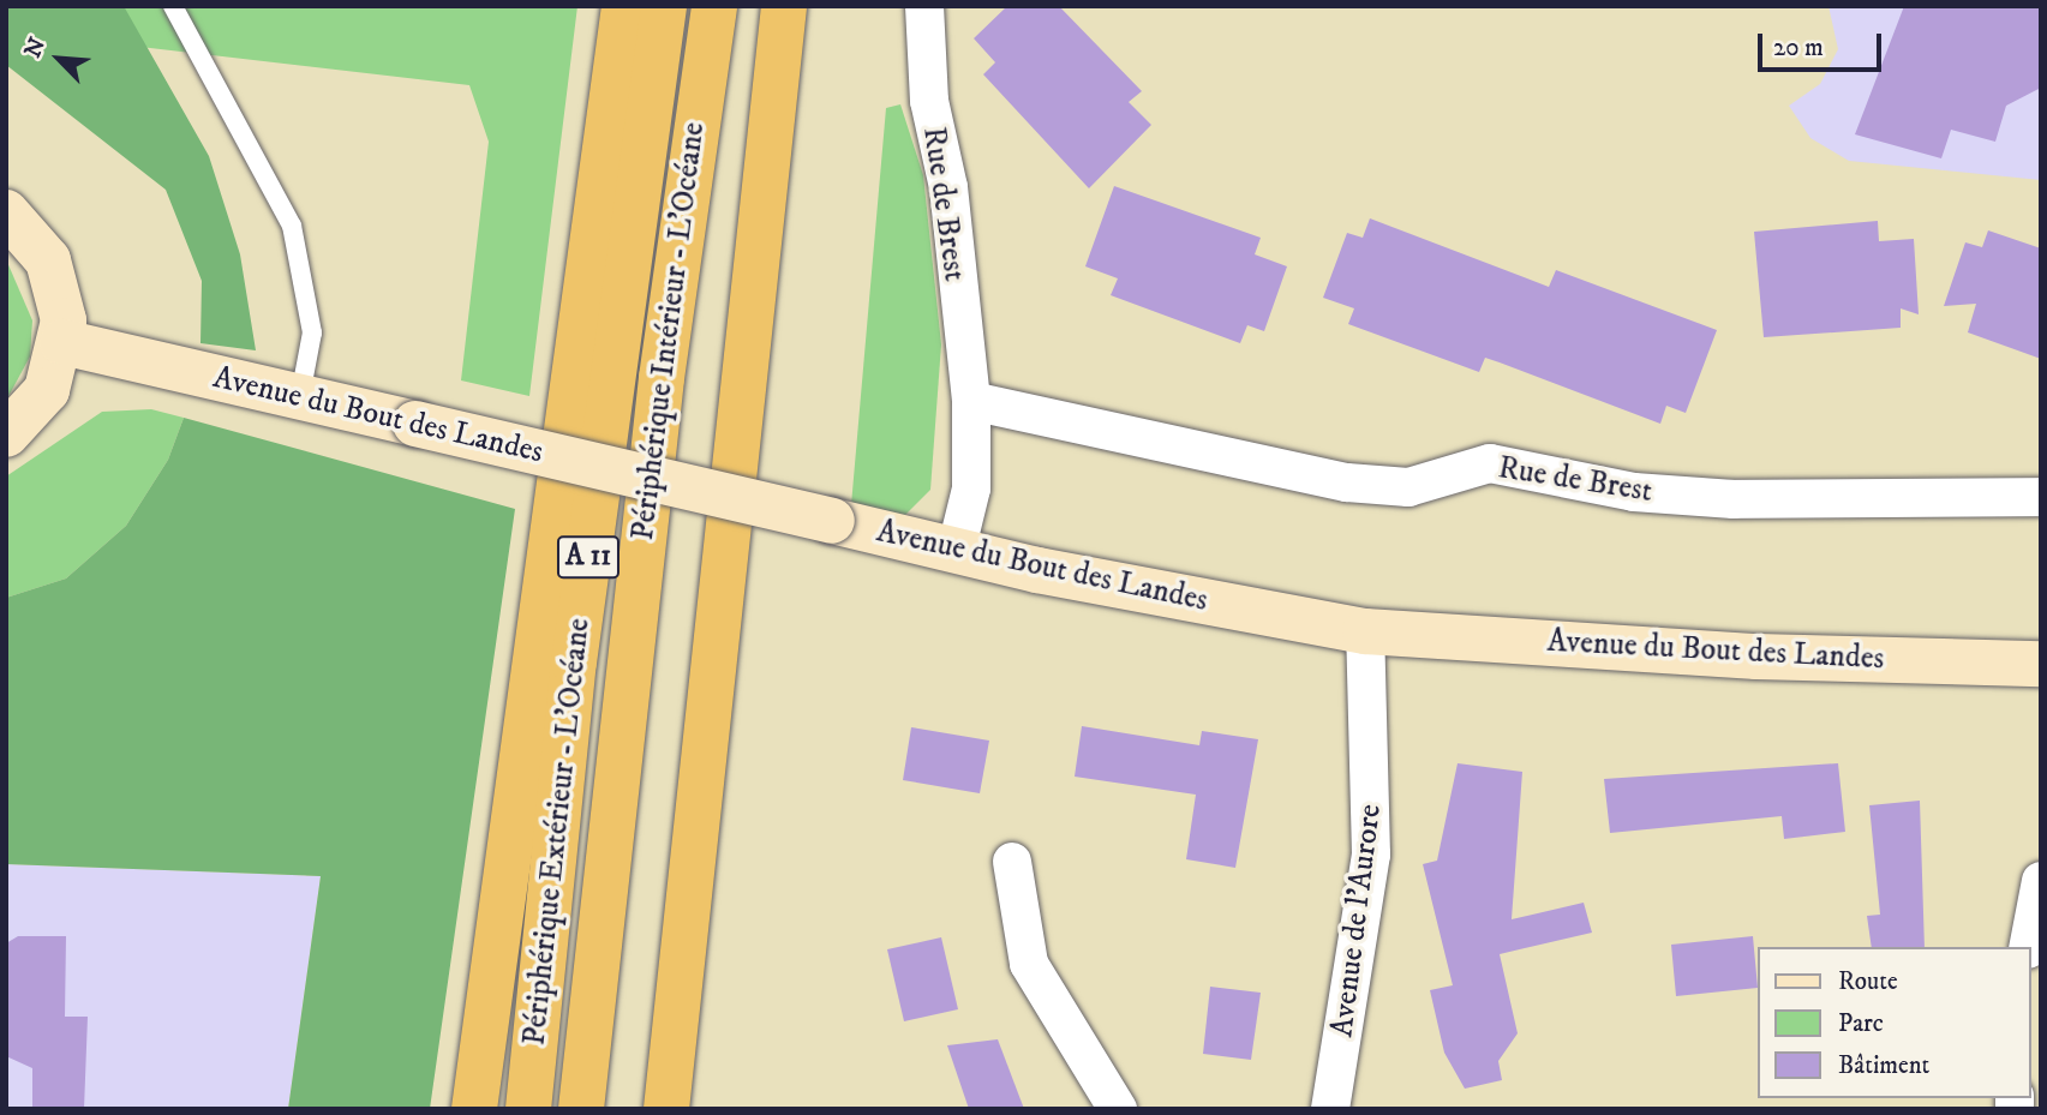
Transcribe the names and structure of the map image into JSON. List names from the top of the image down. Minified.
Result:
{"streets":{"highway":["Périphérique Intérieur - L’Océane","A 11","Périphérique Extérieur - L’Océane"],"street":["Rue de Brest","Avenue du Bout des Landes","Avenue de l'Aurore"]},"crossings":[["Rue de Brest","Avenue du Bout des Landes"],["Avenue du Bout des Landes","Avenue de l'Aurore"]],"legend":["Route","Parc","Bâtiment"],"scale_bar":"20 m","north":"top left"}
